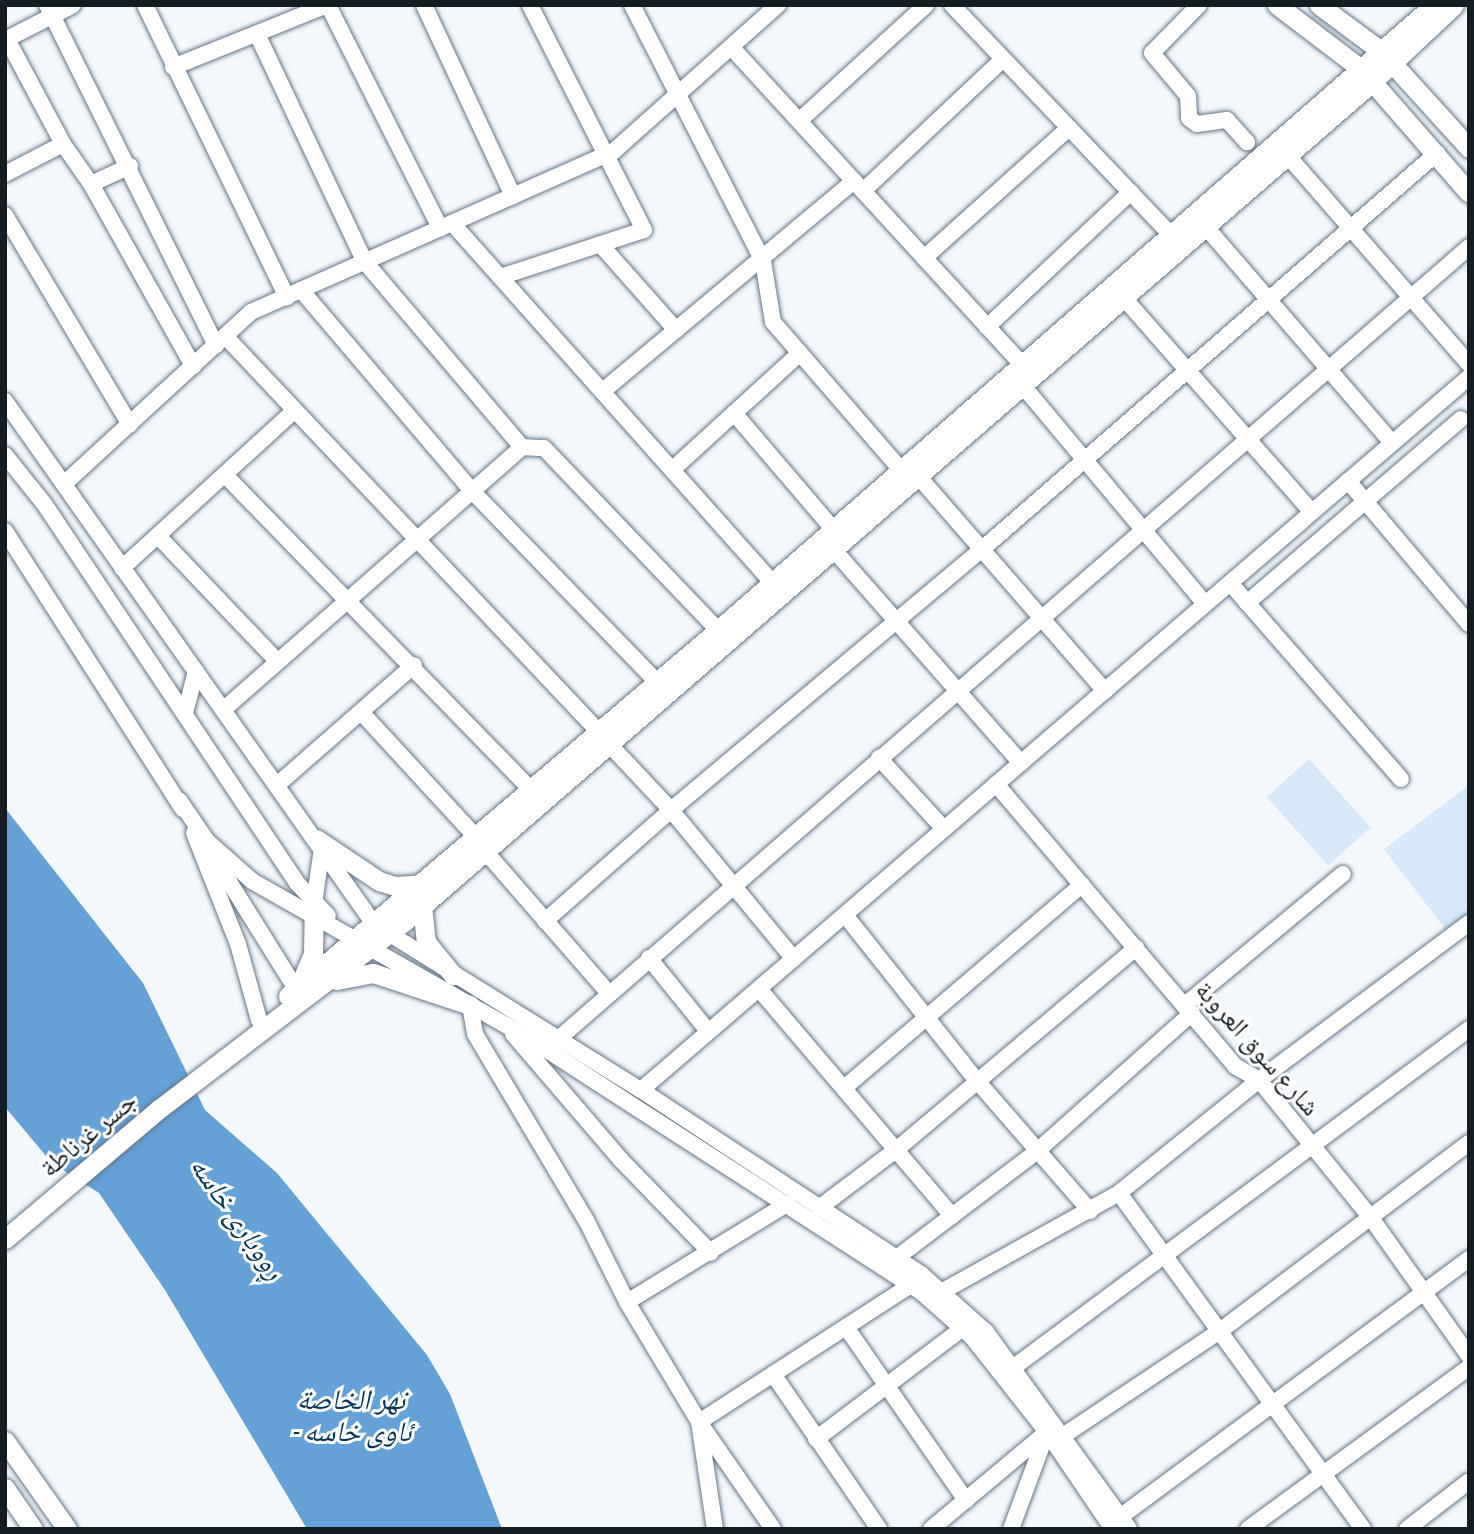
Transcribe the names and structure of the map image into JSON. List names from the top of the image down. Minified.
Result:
{"streets":{"main road":["جسر غرناطة"],"street":["شارع سوق العروبة"]},"water":["ڕووباری خاسە","نهر الخاصة - ئاوی خاسە"]}
